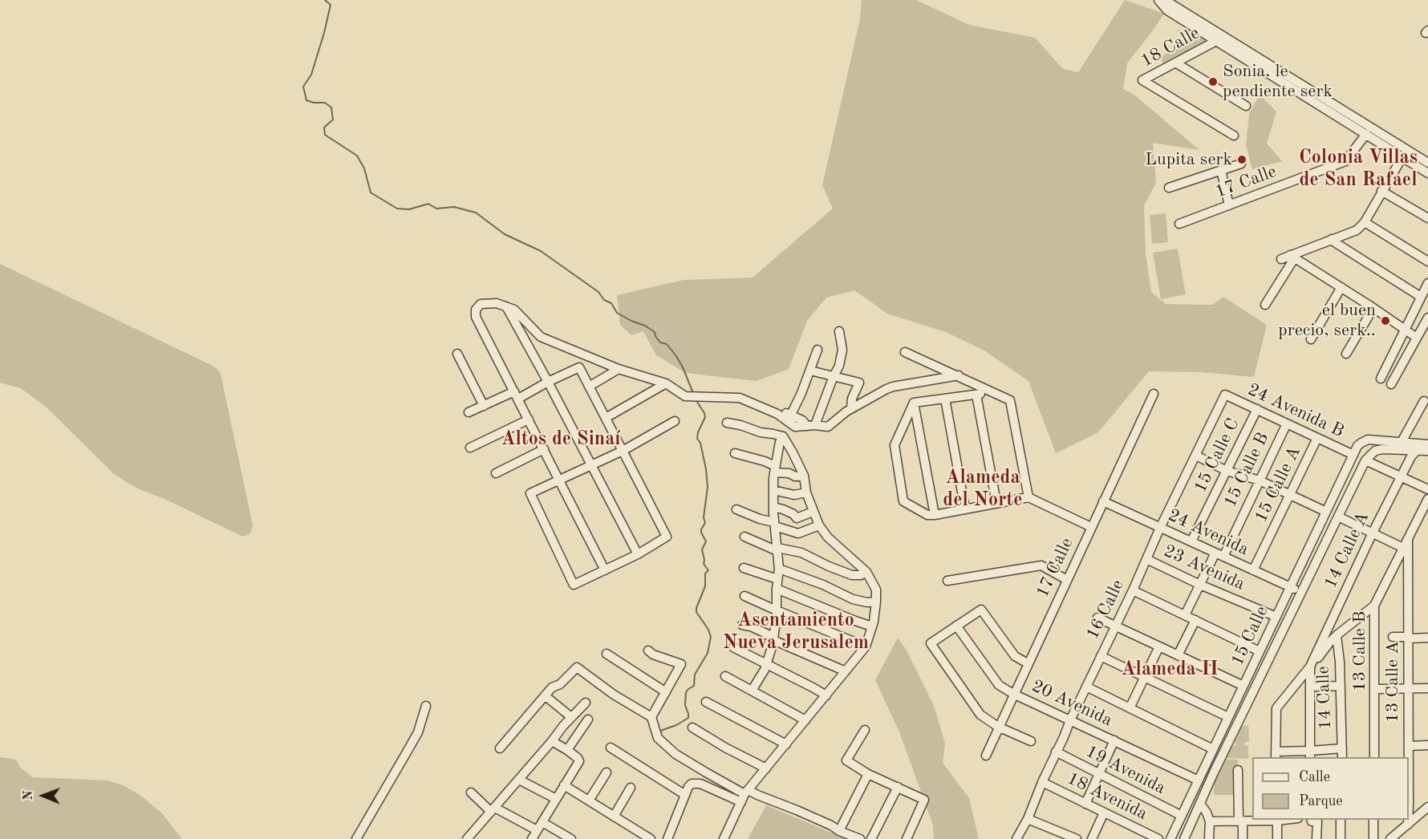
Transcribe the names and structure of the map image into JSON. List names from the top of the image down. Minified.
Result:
{"streets":{"street":["18 Calle","17 Calle","24 Avenida B","15 Calle C","15 Calle B","15 Calle A","24 Avenida","14 Calle A","23 Avenida","16 Calle","15 Calle","13 Calle B","13 Calle A","14 Calle","20 Avenida","19 Avenida","18 Avenida"]},"crossings":[["17 Calle","24 Avenida"],["17 Calle","20 Avenida"],["24 Avenida B","15 Calle C"],["24 Avenida B","15 Calle B"],["24 Avenida B","15 Calle A"],["24 Avenida B","16 Calle"],["24 Avenida B","15 Calle"],["15 Calle C","24 Avenida"],["15 Calle B","24 Avenida"],["15 Calle A","24 Avenida"],["24 Avenida","16 Calle"],["24 Avenida","15 Calle"],["23 Avenida","16 Calle"],["23 Avenida","15 Calle"],["16 Calle","20 Avenida"],["16 Calle","19 Avenida"],["16 Calle","18 Avenida"],["15 Calle","20 Avenida"],["15 Calle","19 Avenida"],["13 Calle B","13 Calle A"]],"districts":["Colonia Villas de San Rafael","Altos de Sinaí","Alameda del Norte","Asentamiento Nueva Jerusalem","Alameda II"],"places":["Sonia. le pendiente serk","Lupita serk","el buen precio, serk.."],"legend":["Calle","Parque"],"north":"left"}
